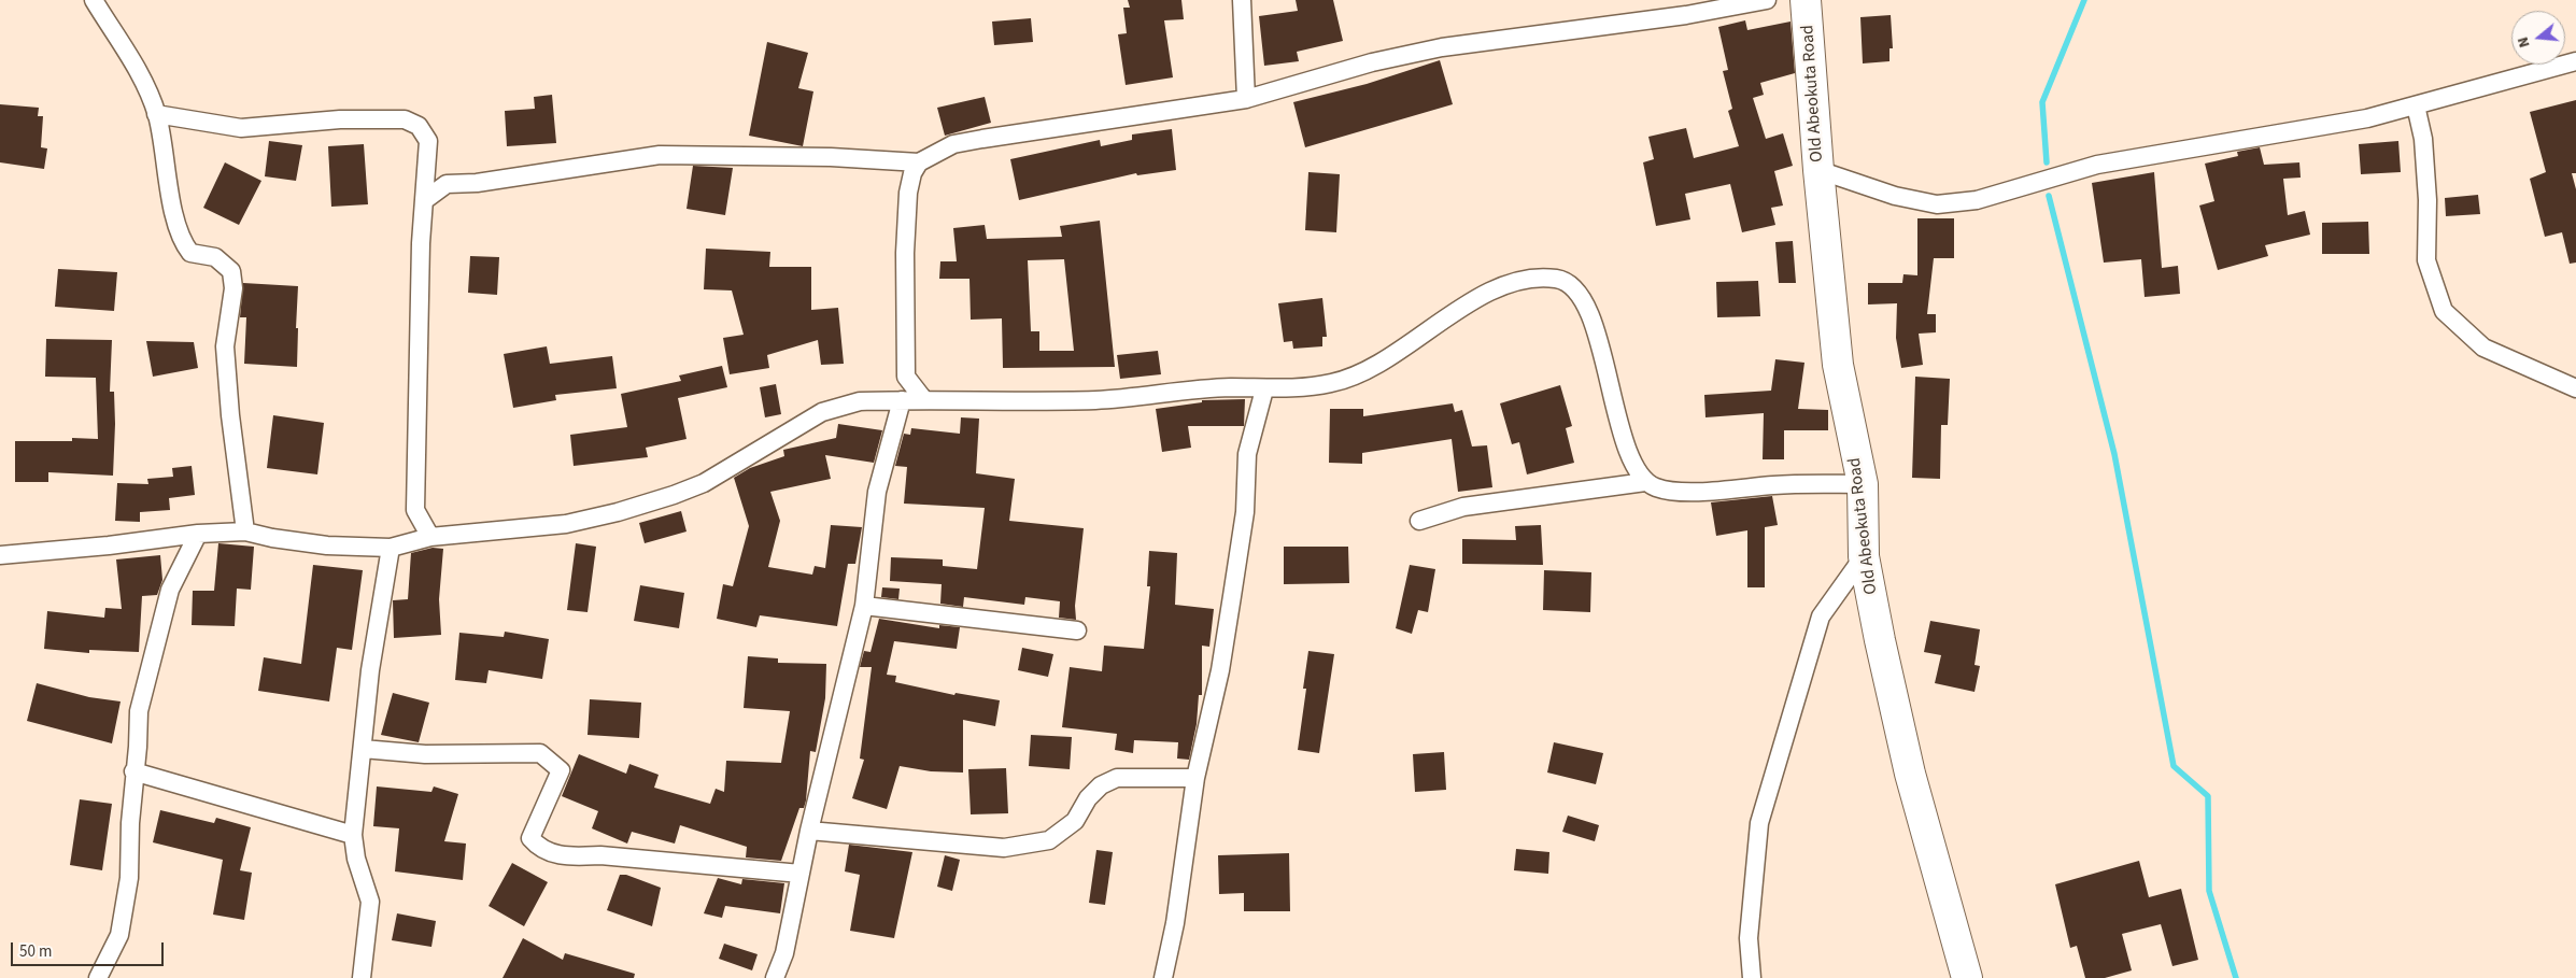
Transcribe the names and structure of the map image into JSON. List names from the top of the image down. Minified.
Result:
{"streets":{"highway":["Old Abeokuta Road"]},"scale_bar":"50 m","north":"left"}
